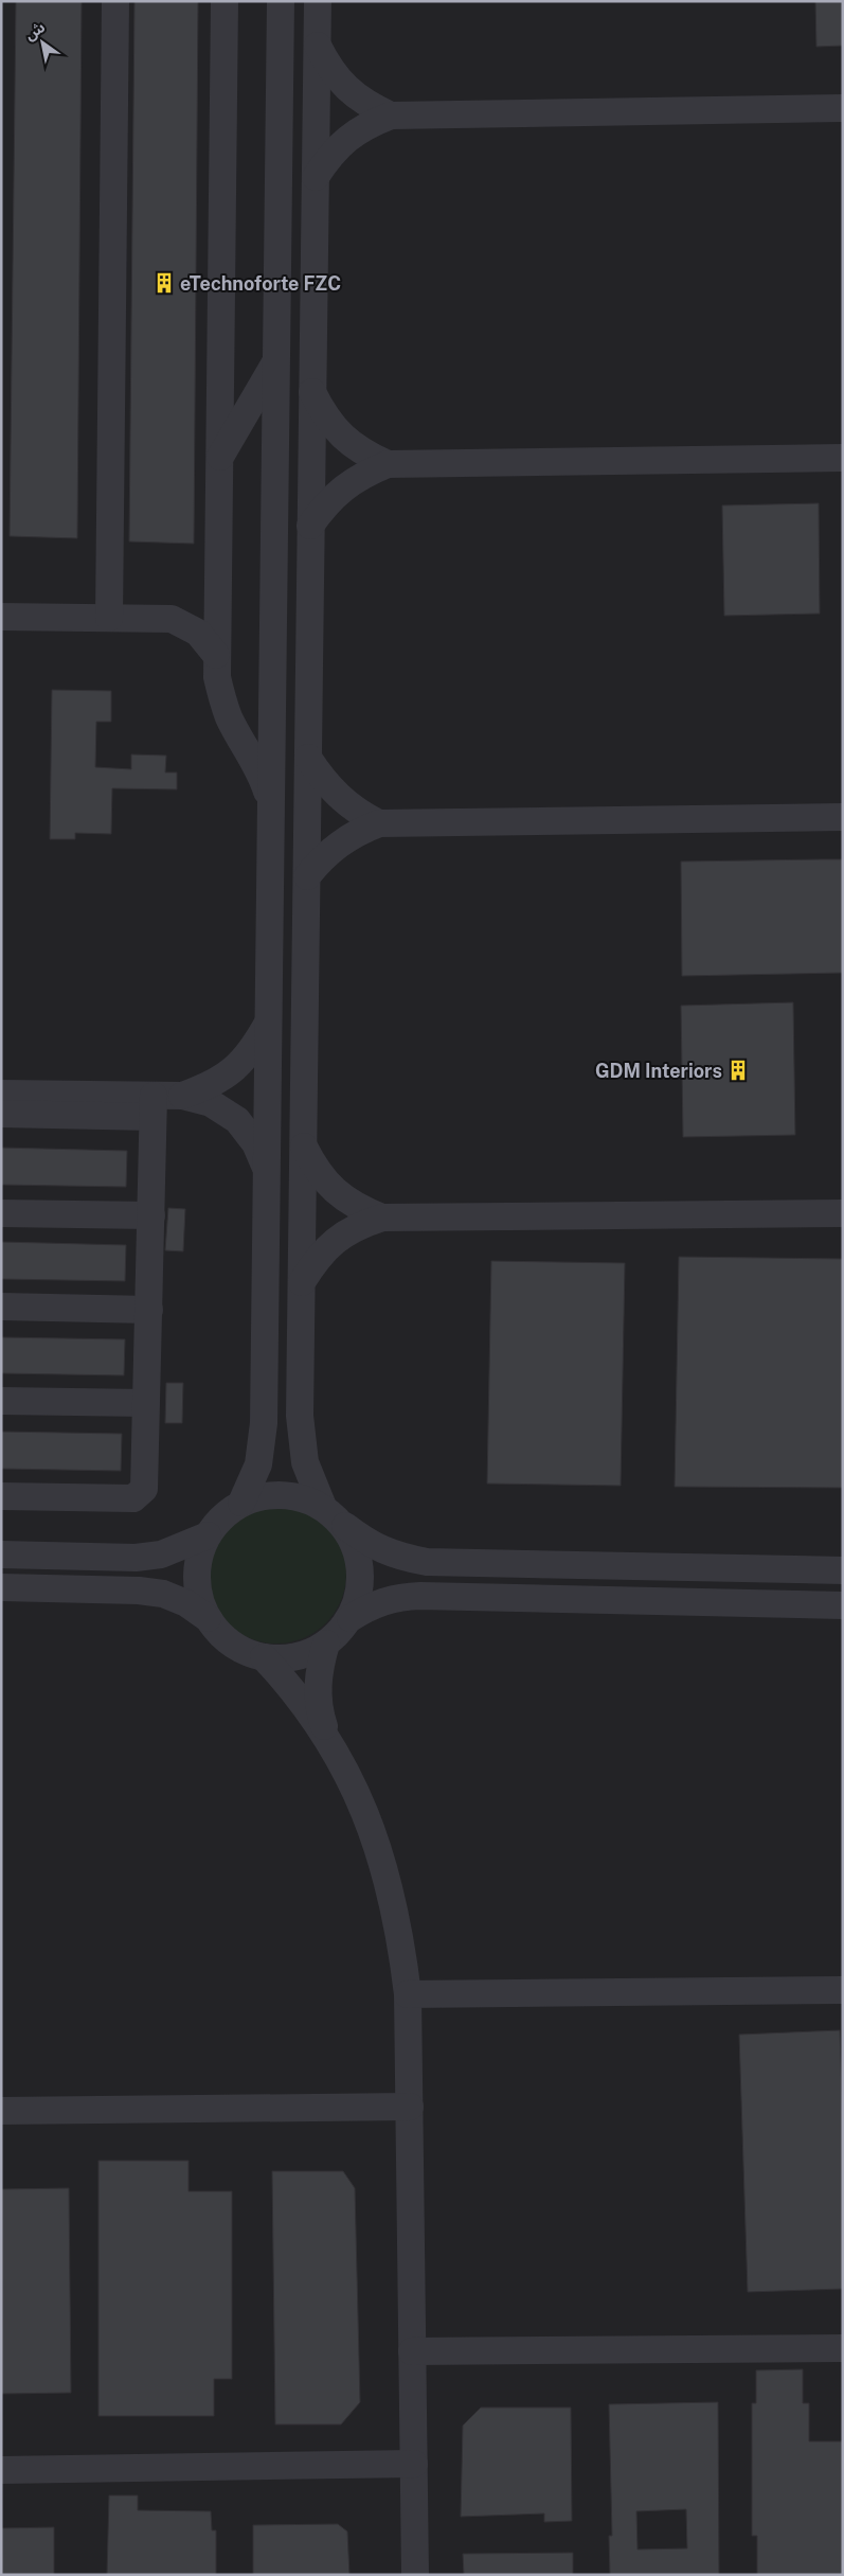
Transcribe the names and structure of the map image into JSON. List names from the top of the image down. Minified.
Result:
{"places":{"building":["eTechnoforte FZC","GDM Interiors"]},"north":"top left"}
